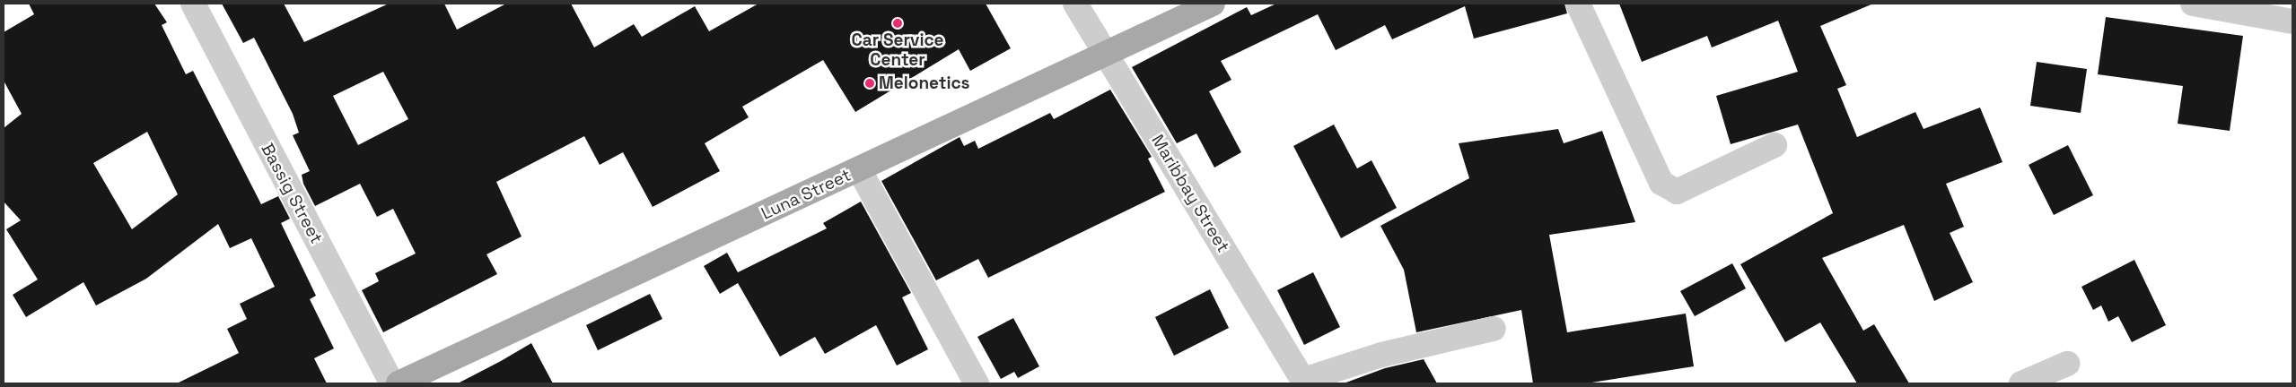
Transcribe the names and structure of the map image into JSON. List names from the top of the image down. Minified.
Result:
{"streets":{"main road":["Luna Street"],"street":["Bassig Street","Maribbay Street"]},"crossings":[["Maribbay Street","Luna Street"]],"places":["Car Service Center","Melonetics"]}
